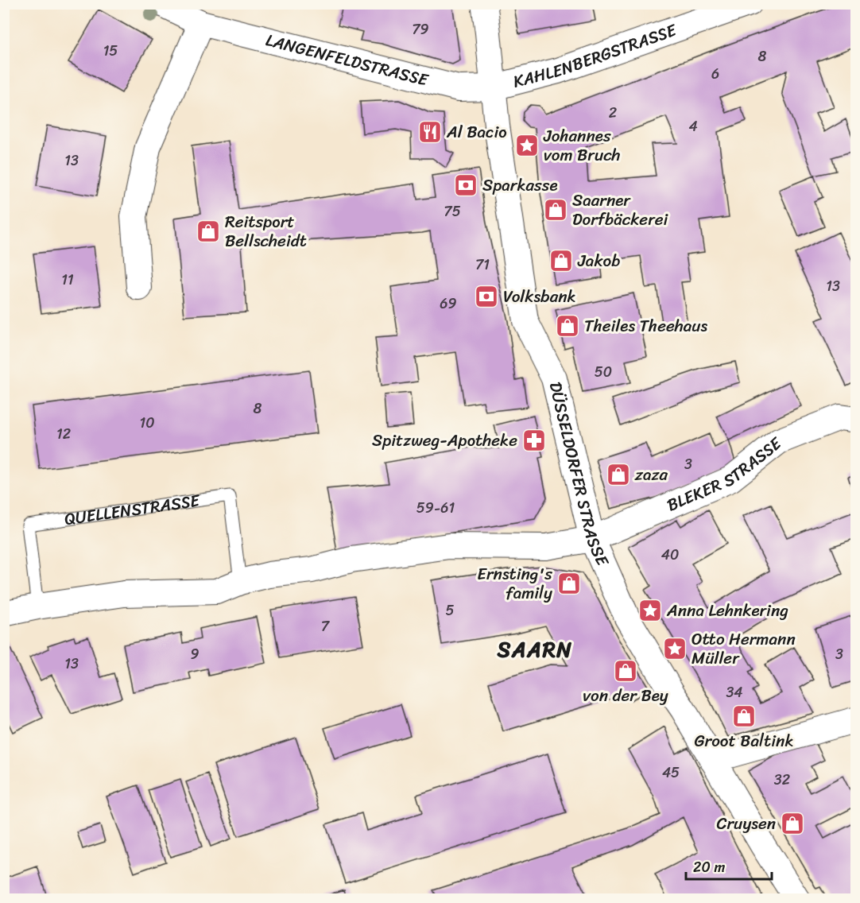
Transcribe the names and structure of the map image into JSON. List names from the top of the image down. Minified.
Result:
{"streets":{"street":["KAHLENBERGSTRASSE","LANGENFELDSTRASSE","DÜSSELDORFER STRASSE","BLEKER STRASSE"],"lane":["QUELLENSTRASSE"]},"crossings":[["KAHLENBERGSTRASSE","LANGENFELDSTRASSE"],["KAHLENBERGSTRASSE","DÜSSELDORFER STRASSE"],["LANGENFELDSTRASSE","DÜSSELDORFER STRASSE"],["DÜSSELDORFER STRASSE","BLEKER STRASSE"]],"districts":["SAARN"],"places":{"restaurant":["Al Bacio"],"place":["Johannes vom Bruch","Anna Lehnkering","Otto Hermann Müller"],"bank":["Sparkasse","Volksbank"],"shop":["Saarner Dorfbäckerei","Reitsport Bellscheidt","Jakob","Theiles Theehaus","zaza","Ernsting's family","von der Bey","Groot Baltink","Cruysen"],"pharmacy":["Spitzweg-Apotheke"]},"house_numbers":["79","15","8","6","2","4","13","75","71","11","13","69","50","8","10","12","3","59-61","40","5","7","9","3","13","34","45","32"],"scale_bar":"20 m"}
